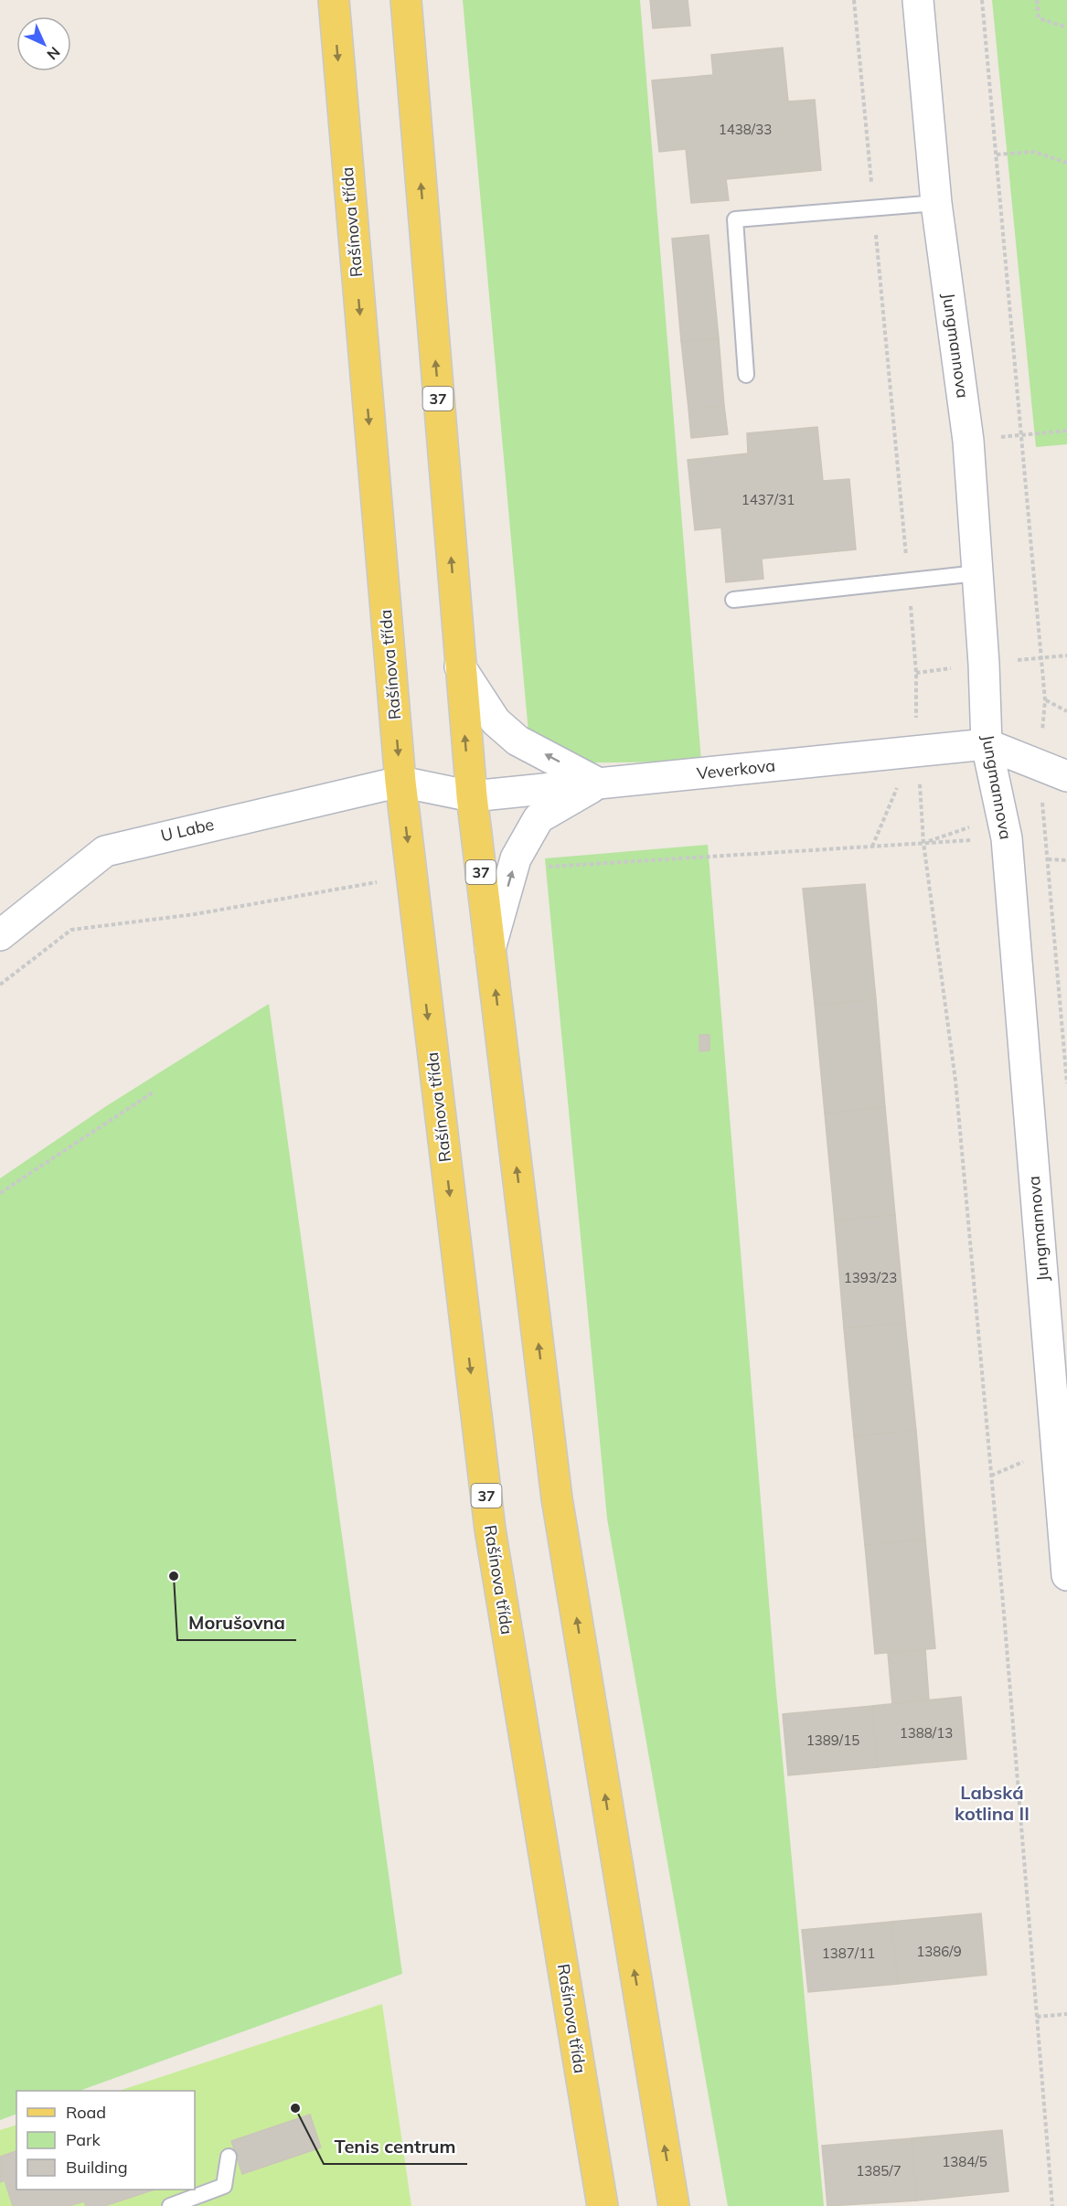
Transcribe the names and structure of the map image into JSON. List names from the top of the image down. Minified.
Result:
{"streets":{"main road":["Rašínova třída","37"],"street":["Jungmannova","Veverkova","U Labe"]},"crossings":[["Rašínova třída","Veverkova"],["Rašínova třída","U Labe"],["Jungmannova","Veverkova"],["37","Veverkova"],["Veverkova","U Labe"]],"districts":["Labská kotlina II"],"places":["Morušovna","Tenis centrum"],"house_numbers":["1438/33","1437/31","1393/23","1388/13","1389/15","1386/9","1387/11","1384/5","1385/7"],"legend":["Road","Park","Building"],"north":"bottom right"}
